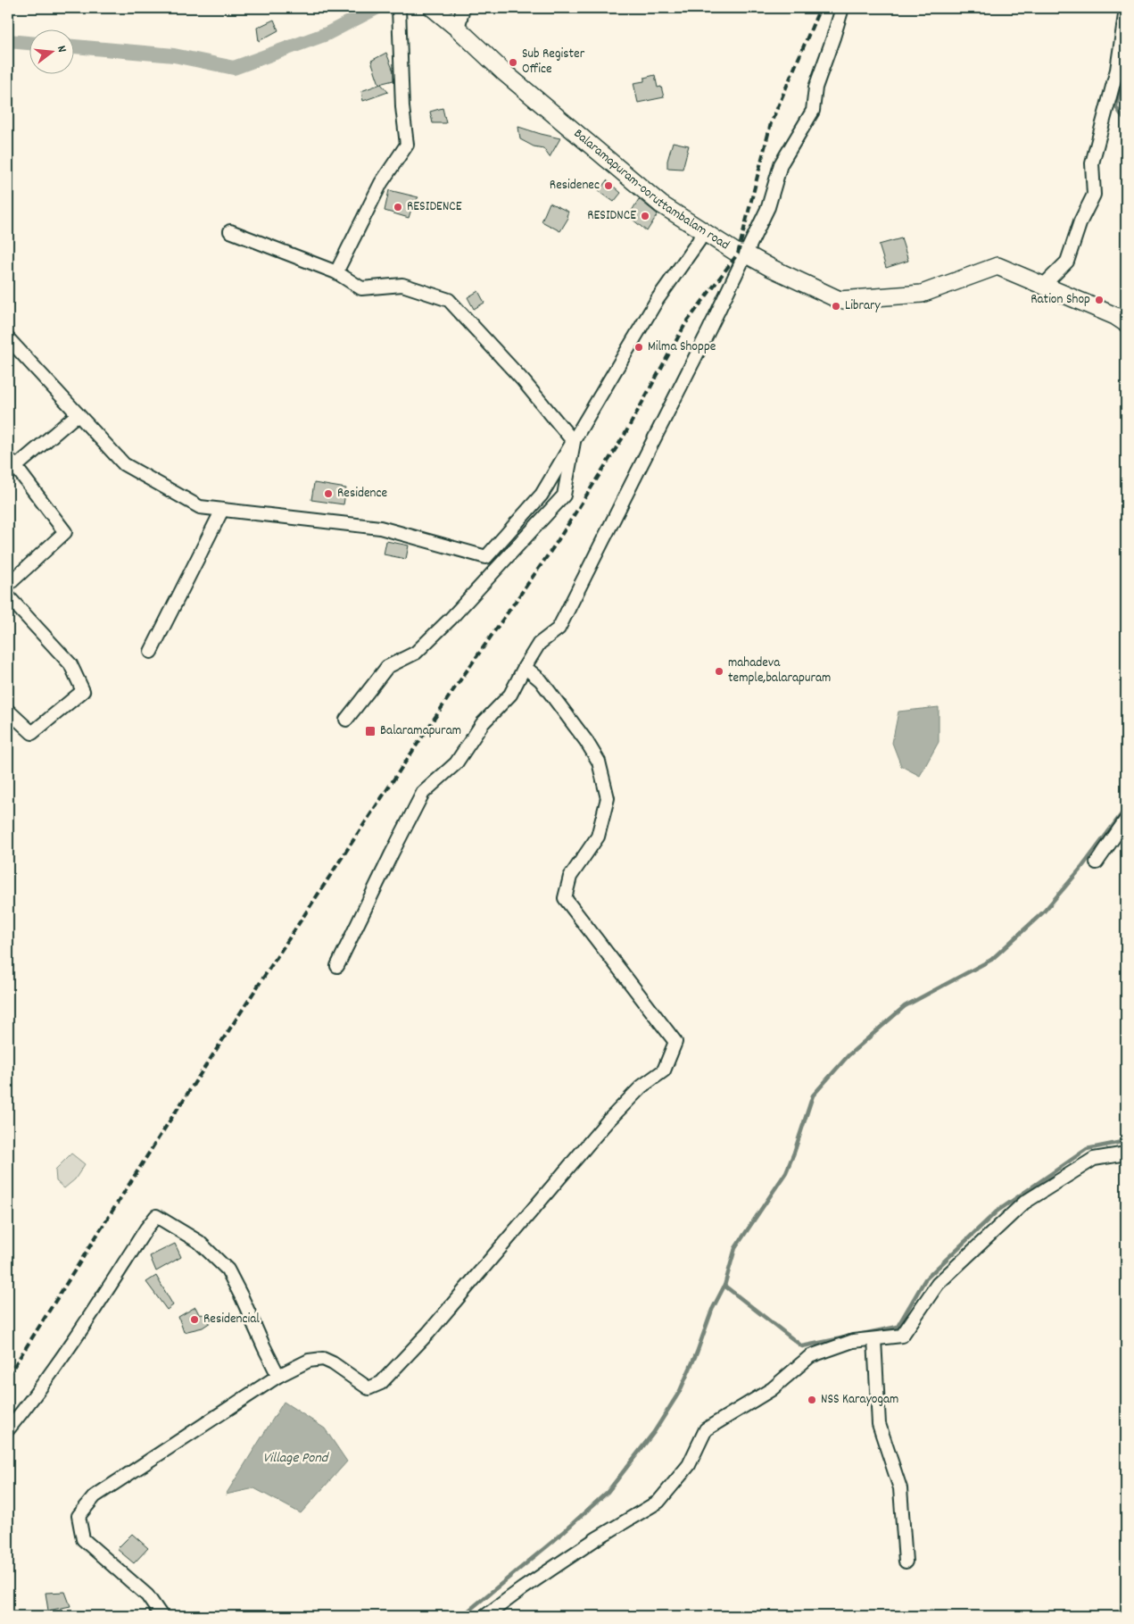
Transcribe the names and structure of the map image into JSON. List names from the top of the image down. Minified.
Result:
{"streets":{"main road":["Balaramapuram-ooruttambalam road"]},"water":["Village Pond"],"places":{"other":["Sub Register Office","Residenec","RESIDENCE","RESIDNCE","Ration Shop","Library","Milma Shoppe","Residence","mahadeva temple,balarapuram","Residencial","NSS Karayogam"],"transit":["Balaramapuram"]},"north":"right"}
